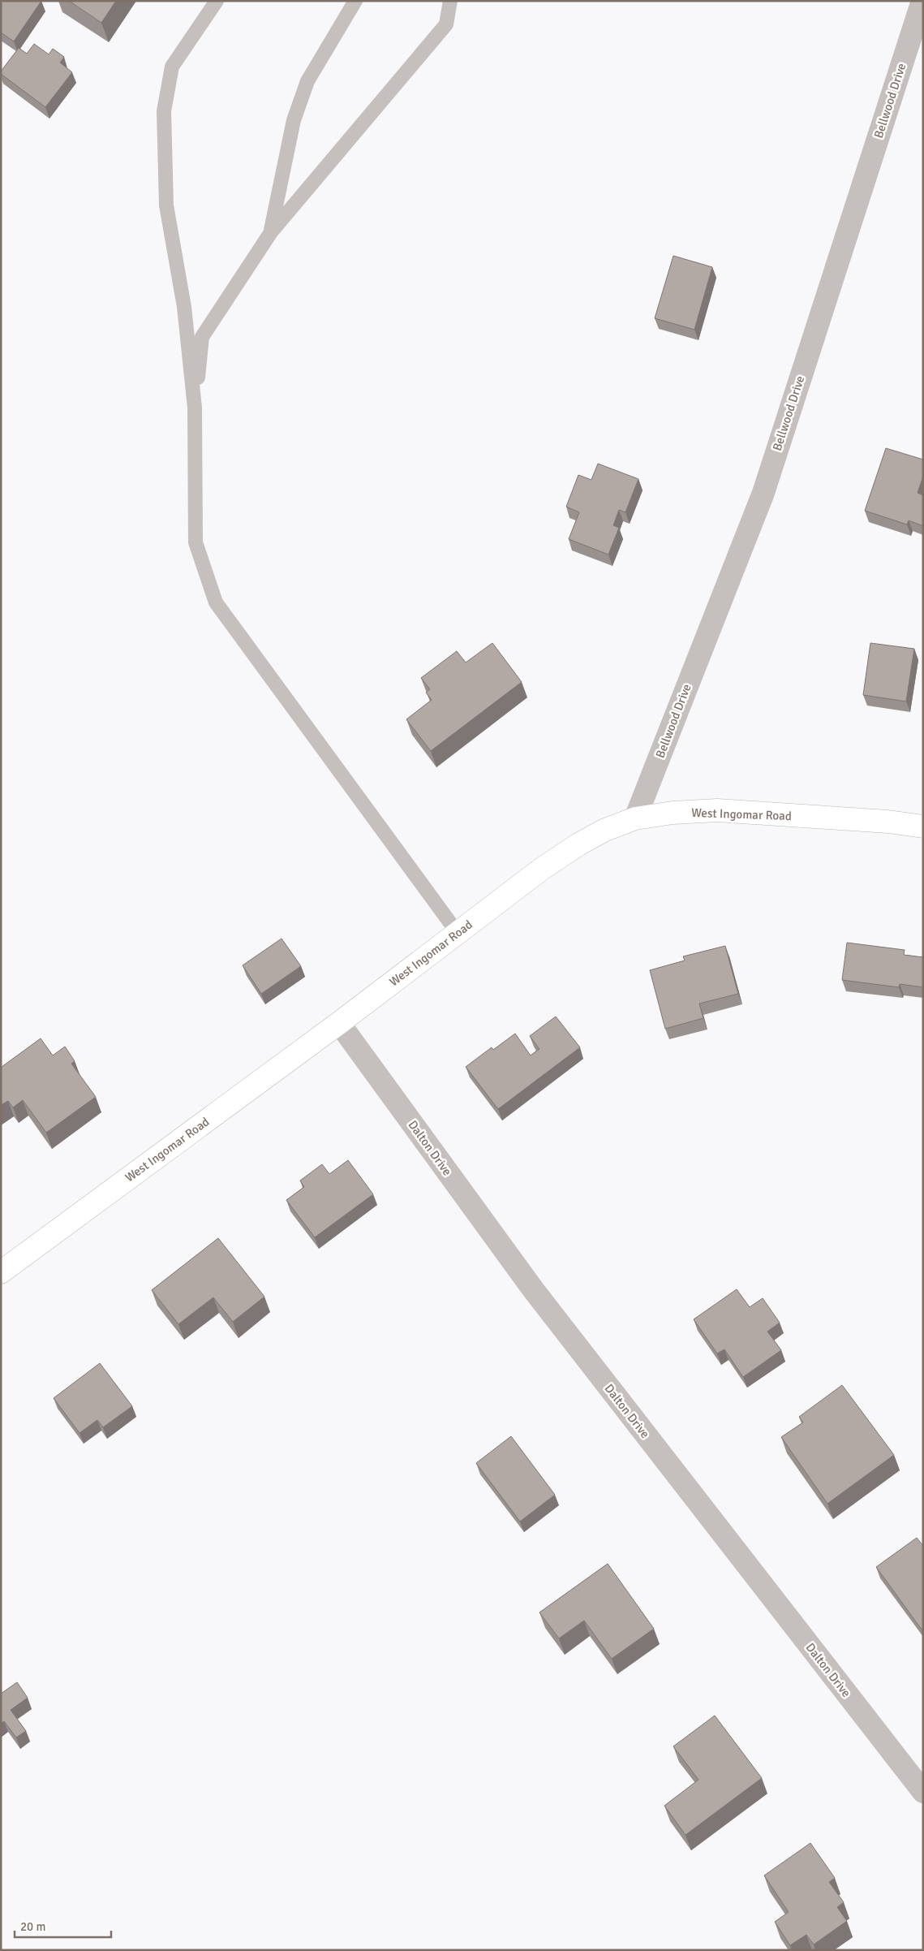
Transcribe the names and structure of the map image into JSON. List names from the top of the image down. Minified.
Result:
{"streets":{"street":["Bellwood Drive","West Ingomar Road","Dalton Drive"]},"crossings":[["Bellwood Drive","West Ingomar Road"],["West Ingomar Road","Dalton Drive"]],"scale_bar":"20 m"}
